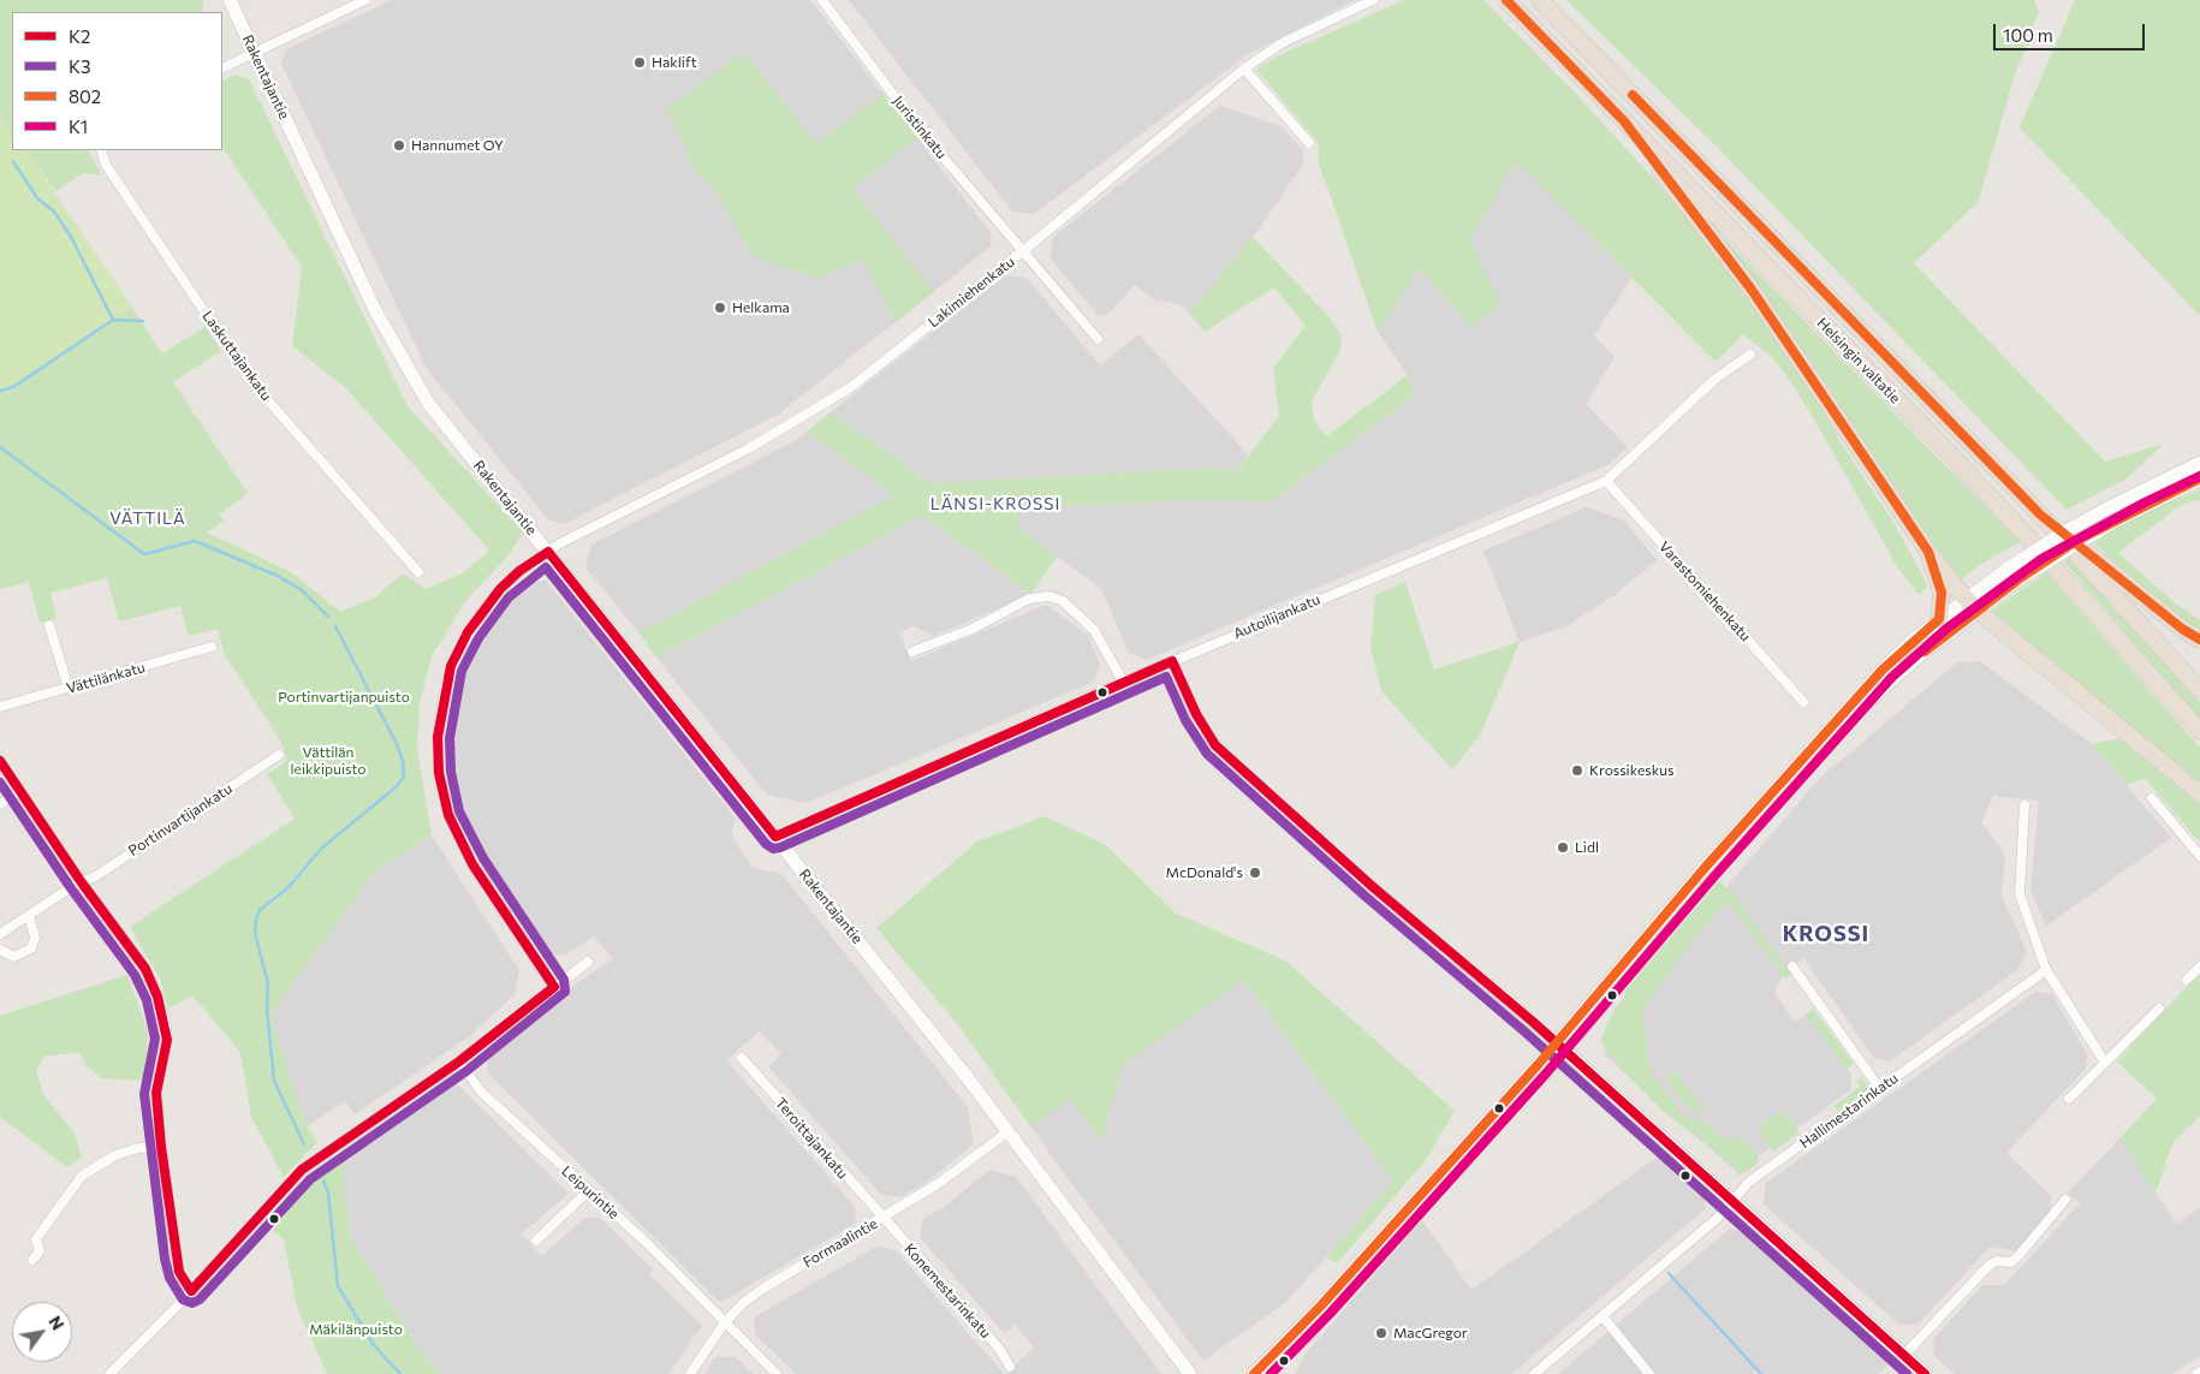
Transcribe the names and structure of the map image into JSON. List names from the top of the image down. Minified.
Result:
{"streets":{"highway":["Helsingin valtatie"],"street":["Rakentajantie","Juristinkatu","Lakimiehenkatu","Laskuttajankatu","Varastomiehenkatu","Autoilijankatu","Vättilänkatu","Portinvartijankatu","Hallimestarinkatu","Teroittajankatu","Leipurintie","Formaalintie","Konemestarinkatu"]},"crossings":[["Rakentajantie","Lakimiehenkatu"],["Rakentajantie","Autoilijankatu"],["Rakentajantie","Formaalintie"],["Juristinkatu","Lakimiehenkatu"],["Varastomiehenkatu","Autoilijankatu"],["Teroittajankatu","Formaalintie"],["Teroittajankatu","Konemestarinkatu"],["Leipurintie","Formaalintie"],["Formaalintie","Konemestarinkatu"]],"districts":["LÄNSI-KROSSI","VÄTTILÄ","KROSSI"],"parks":["Portinvartijanpuisto","Vättilän leikkipuisto","Mäkilänpuisto"],"places":["Haklift","Hannumet OY","Helkama","Krossikeskus","Lidl","McDonald's","MacGregor"],"lines":["transit line 802","transit line K1","transit line K2","transit line K3"],"legend":["K2","K3","802","K1"],"scale_bar":"100 m","north":"top right"}
